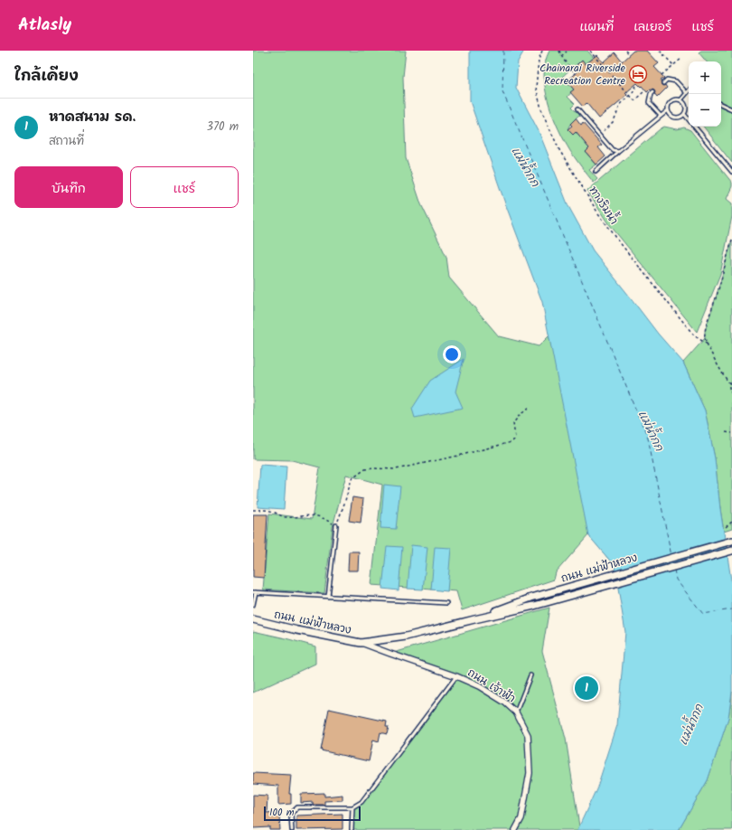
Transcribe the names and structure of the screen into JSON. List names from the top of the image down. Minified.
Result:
{"streets":{"street":["ถนน แม่ฟ้าหลวง","ถนน เจ้าฟ้า"],"path":["ทางริมน้ำ"]},"crossings":[["ถนน แม่ฟ้าหลวง","ถนน เจ้าฟ้า"]],"water":["แม่น้ำกก"],"places":{"hotel":["Chainarai Riverside Recreation Centre"]},"scale_bar":"100 m","page":{"header":"Atlasly","nav":["แผนที่","เลเยอร์","แชร์"],"heading":"ใกล้เคียง","map_buttons":["+","−"],"list":[{"mark":"1","name":"หาดสนาม รด.","note":"สถานที่","value":"370 m"}],"buttons":["บันทึก","แชร์"],"pins":"1","scale":"100 m"}}
